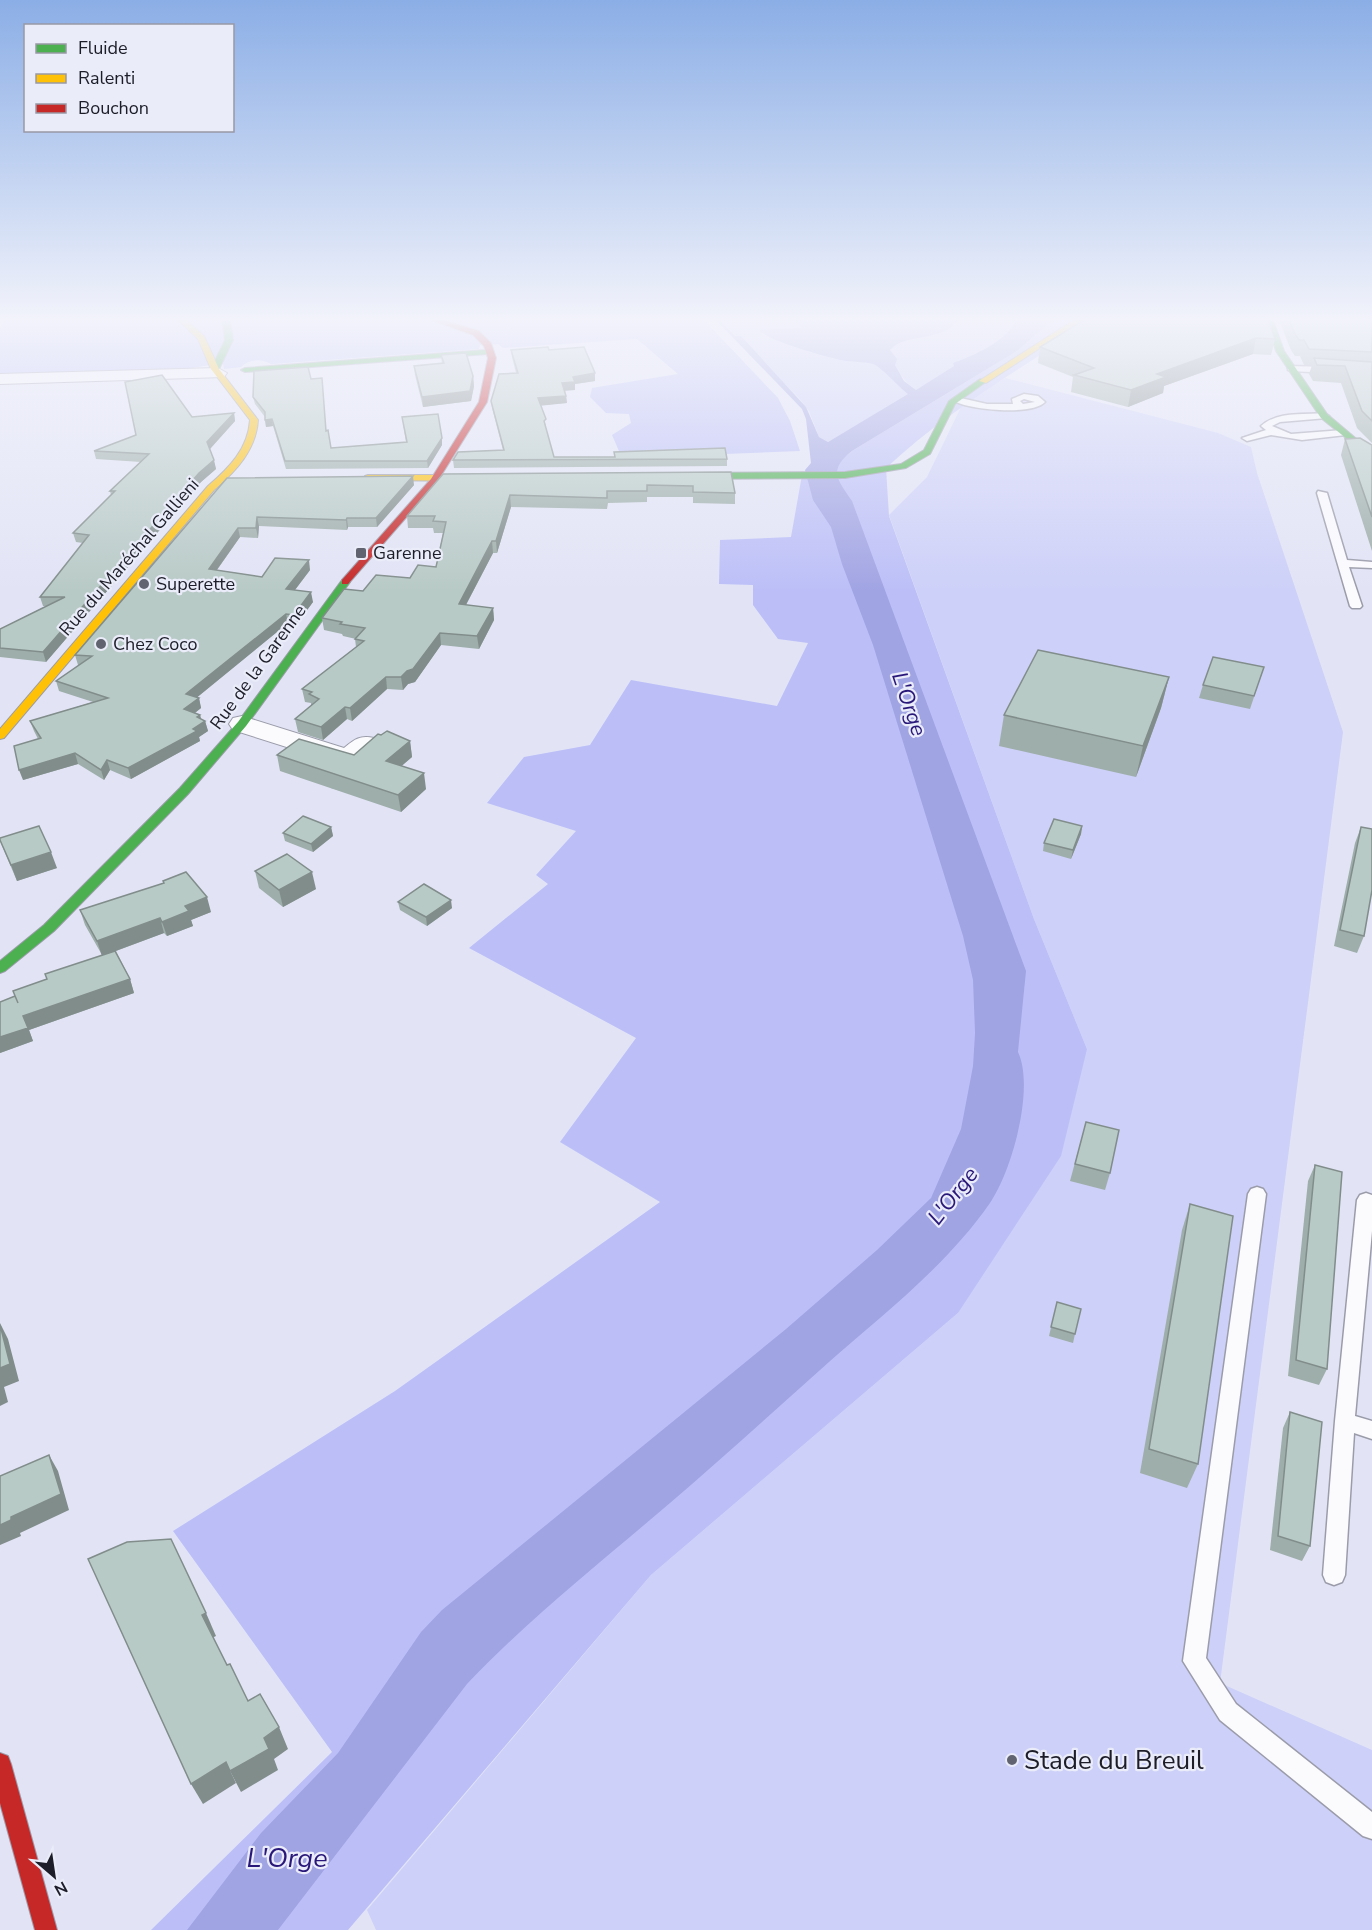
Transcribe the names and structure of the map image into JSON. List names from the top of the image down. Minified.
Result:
{"streets":{"main road":["Rue du Maréchal Gallieni","Rue de la Garenne"]},"water":["L'Orge"],"places":{"transit":["Garenne"],"other":["Superette","Chez Coco","Stade du Breuil"]},"legend":["Fluide","Ralenti","Bouchon"],"north":"bottom right"}
